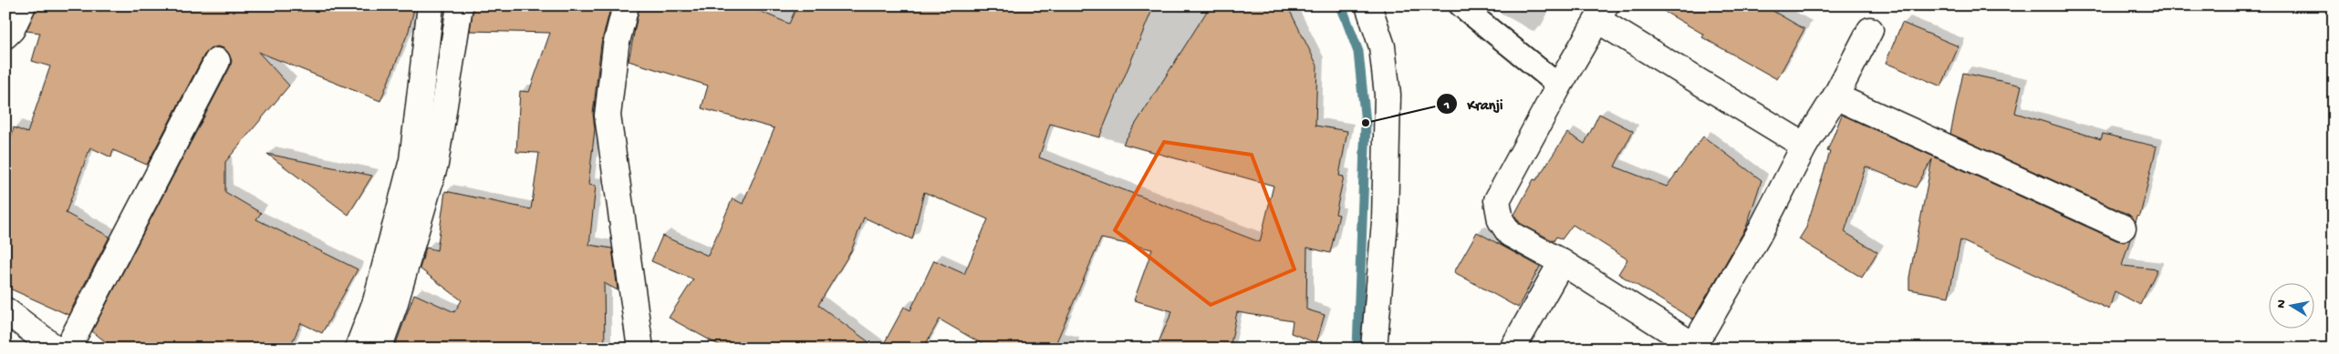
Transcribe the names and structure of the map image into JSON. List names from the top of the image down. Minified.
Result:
{"places":["Kranji"],"north":"left"}
